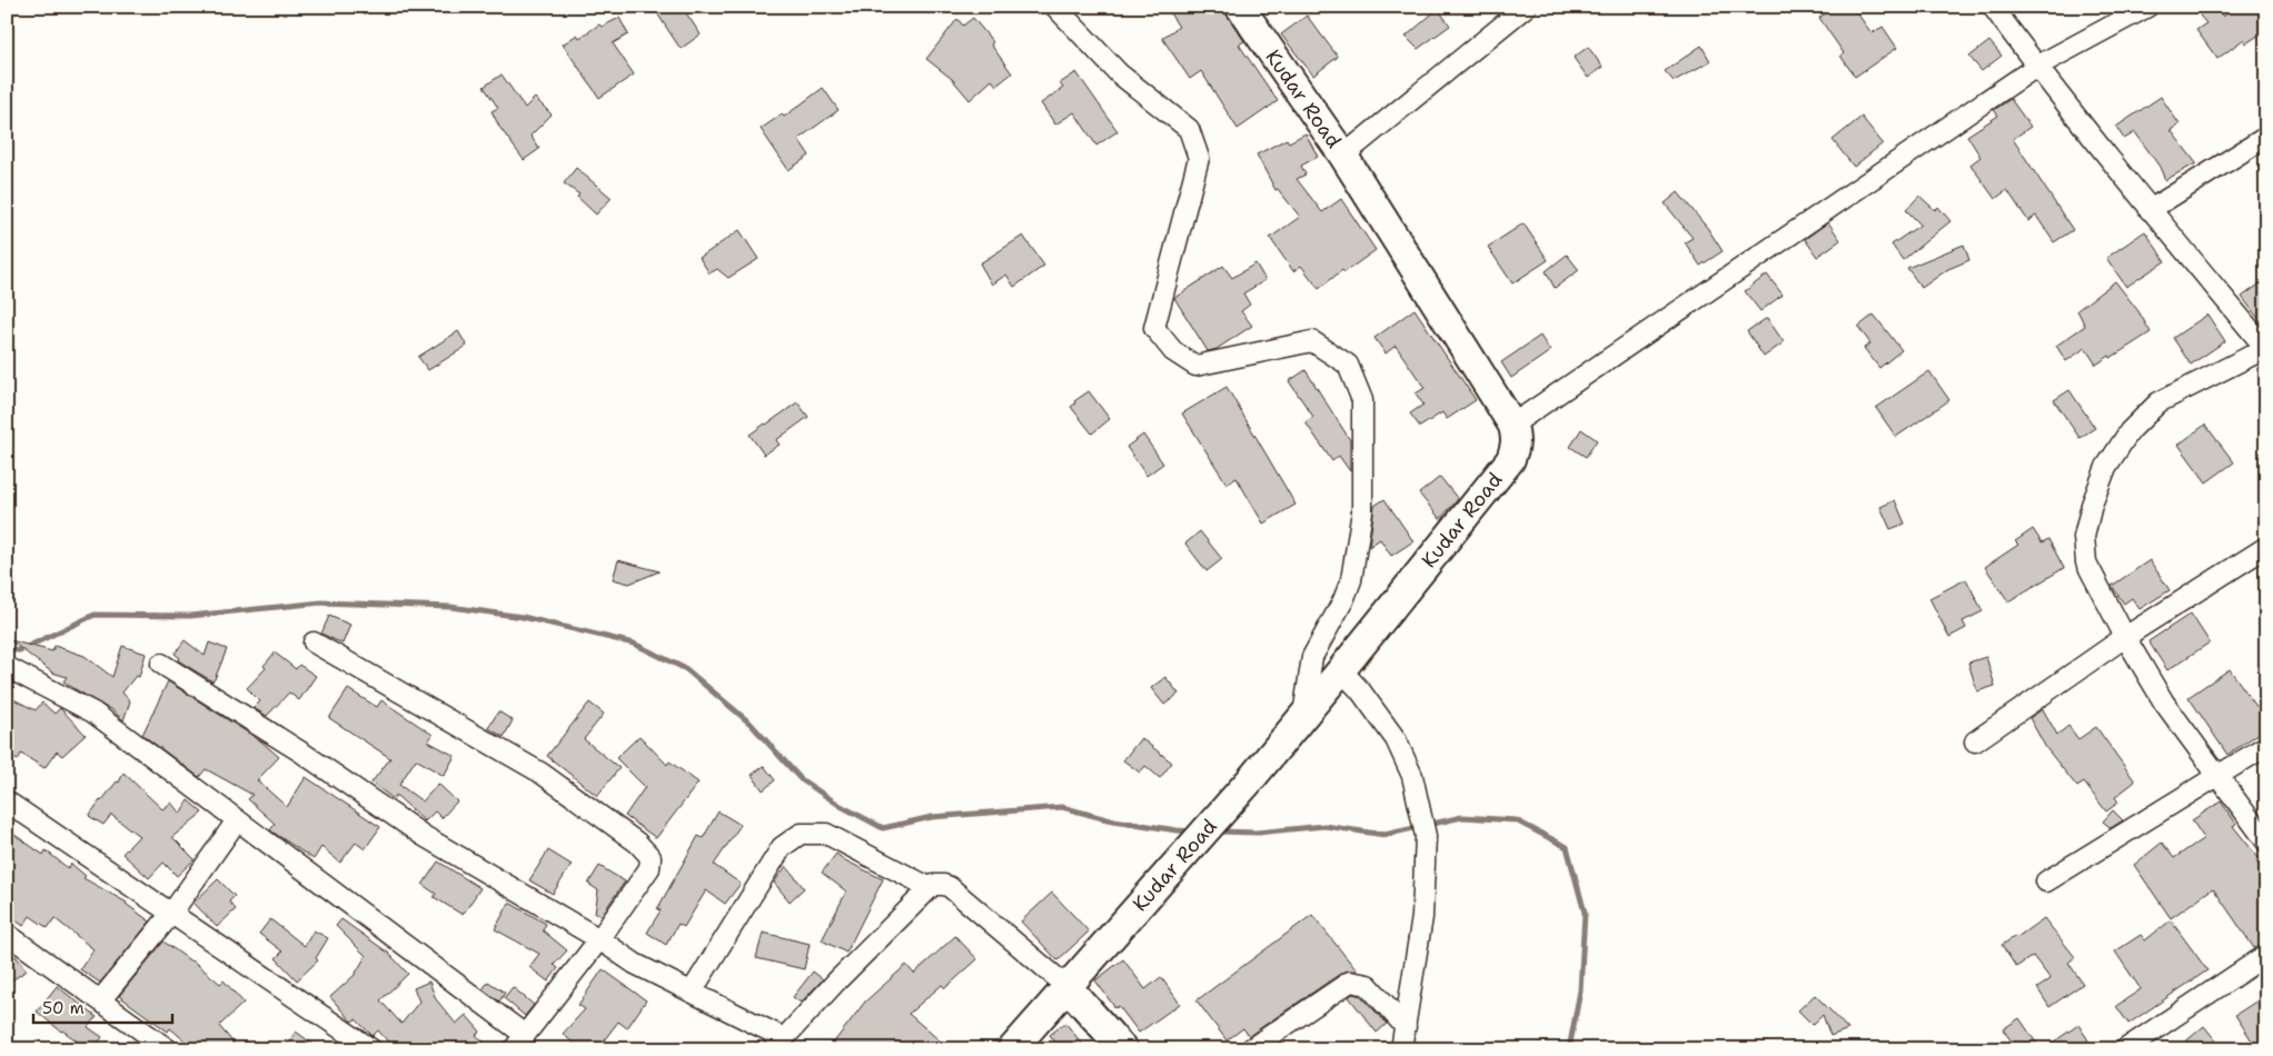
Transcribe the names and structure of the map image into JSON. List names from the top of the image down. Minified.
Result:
{"streets":{"street":["Kudar Road"]},"scale_bar":"50 m"}
